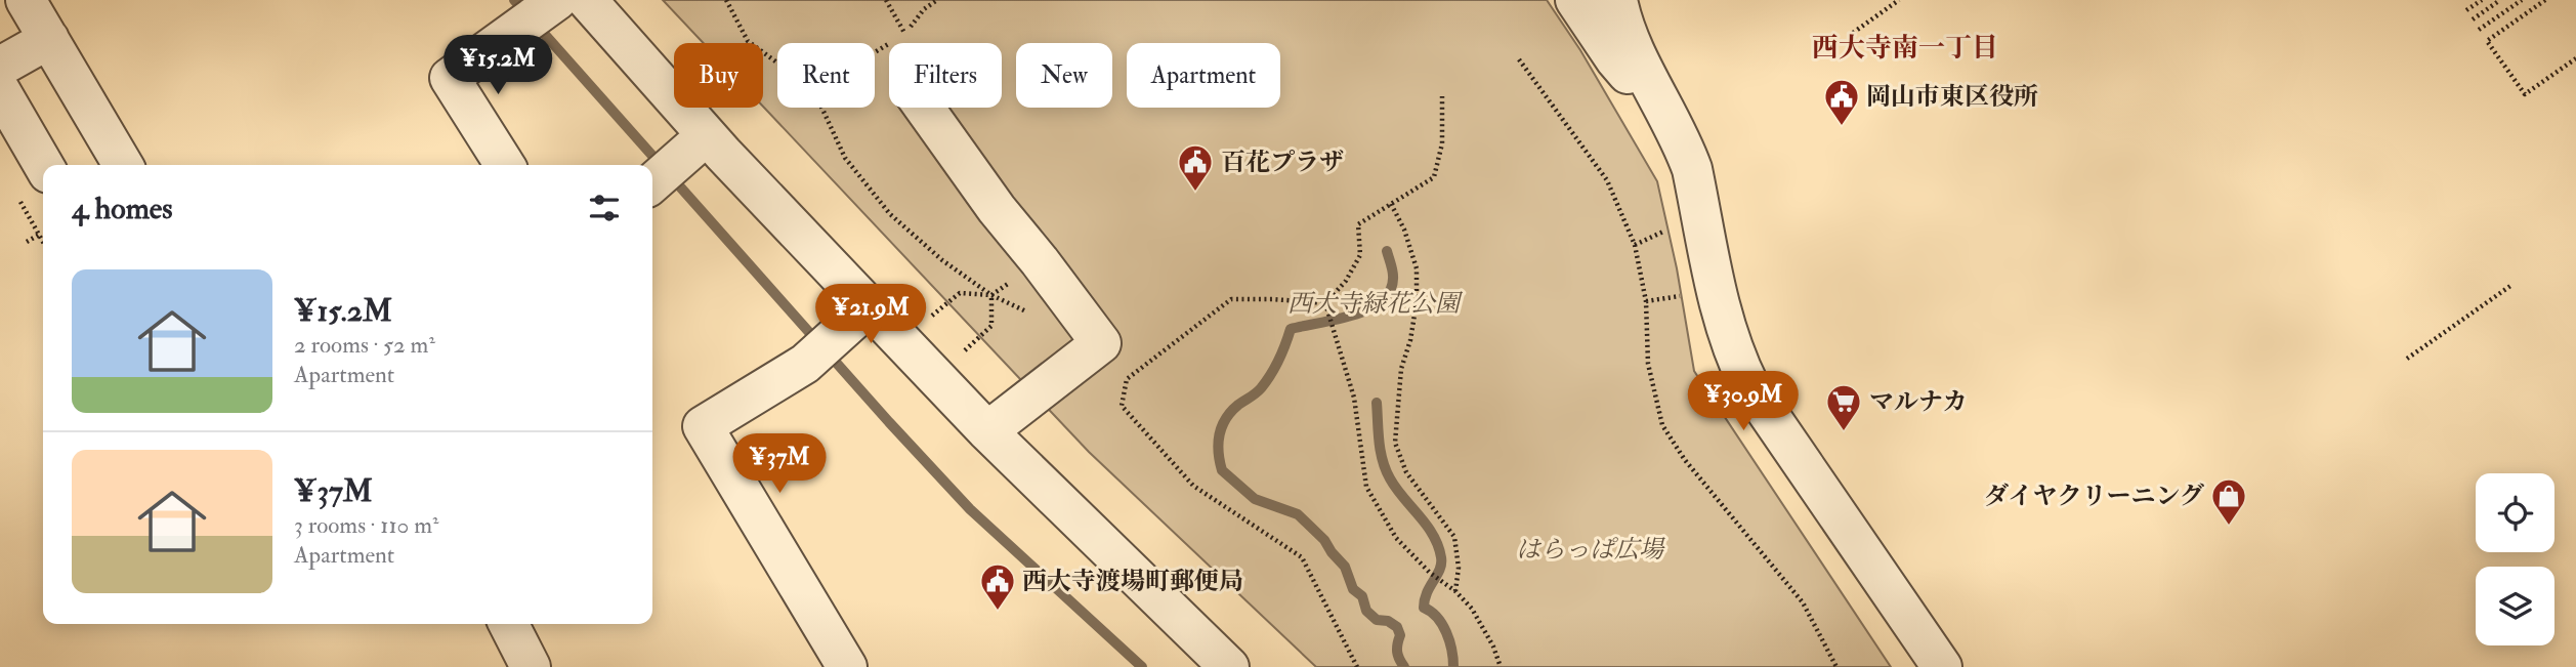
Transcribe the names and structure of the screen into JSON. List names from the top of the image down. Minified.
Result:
{"districts":["西大寺南一丁目"],"parks":["西大寺緑花公園","はらっぱ広場"],"places":{"public building":["岡山市東区役所","百花プラザ","西大寺渡場町郵便局"],"supermarket":["マルナカ"],"shop":["ダイヤクリーニング"]},"page":{"price":["¥15.2M","¥21.9M","¥30.9M","¥37M"],"chip":["Buy","Rent","Filters","New","Apartment"],"heading":"4 homes","list":[{"name":"¥15.2M","note":"2 rooms · 52 m² · Apartment"},{"name":"¥37M","note":"3 rooms · 110 m² · Apartment"}]}}
